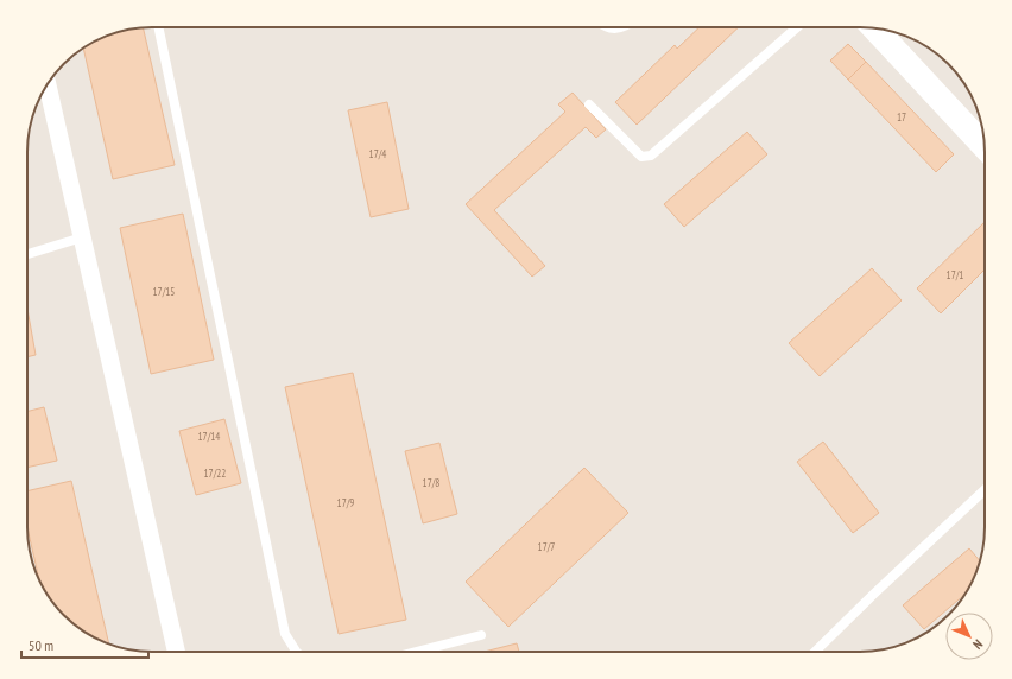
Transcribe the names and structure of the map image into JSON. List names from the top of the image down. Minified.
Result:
{"house_numbers":["17","17/4","17/1","17/15","17/14","17/22","17/8","17/9","17/7"],"scale_bar":"50 m","north":"bottom right"}
